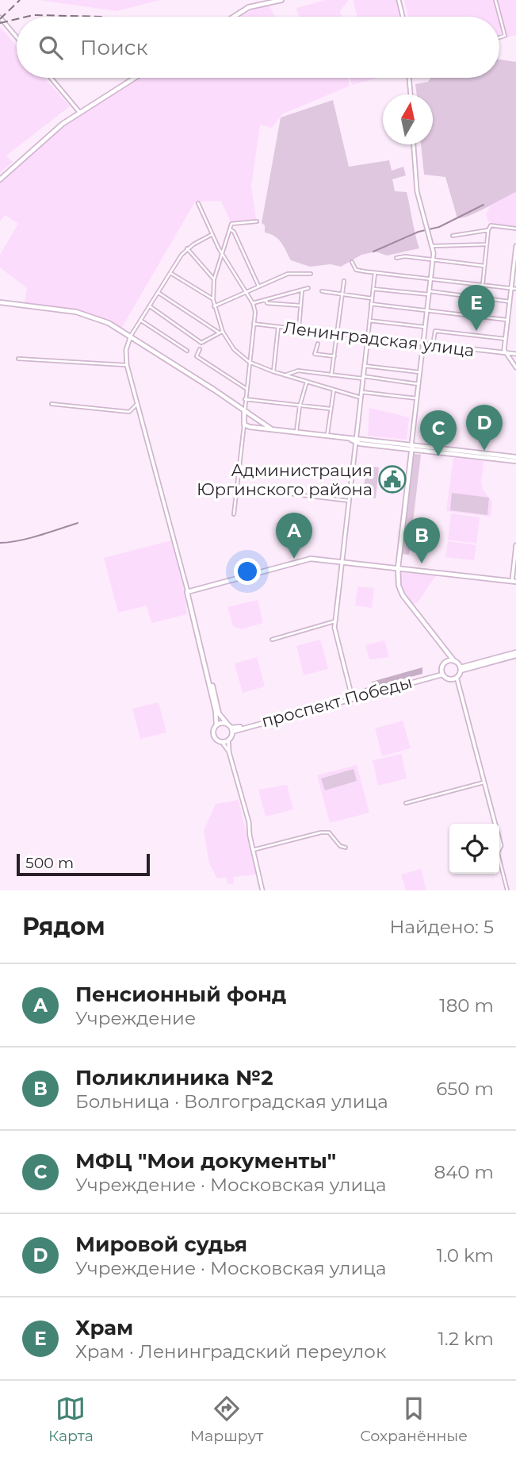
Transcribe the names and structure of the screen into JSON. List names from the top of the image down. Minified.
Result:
{"streets":{"main road":["проспект Победы"],"street":["Ленинградская улица"]},"places":{"public building":["Администрация Юргинского района"]},"scale_bar":"500 m","north":"top","page":{"search":"Поиск","pins":["E","D","C","A","B"],"scale":"500 m","heading":["Рядом","Найдено: 5"],"list":[{"mark":"A","name":"Пенсионный фонд","note":"Учреждение","value":"180 m"},{"mark":"B","name":"Поликлиника №2","note":"Больница · Волгоградская улица","value":"650 m"},{"mark":"C","name":"МФЦ \"Мои документы\"","note":"Учреждение · Московская улица","value":"840 m"},{"mark":"D","name":"Мировой судья","note":"Учреждение · Московская улица","value":"1.0 km"},{"mark":"E","name":"Храм","note":"Храм · Ленинградский переулок","value":"1.2 km"}],"nav":["Карта","Маршрут","Сохранённые"]}}
